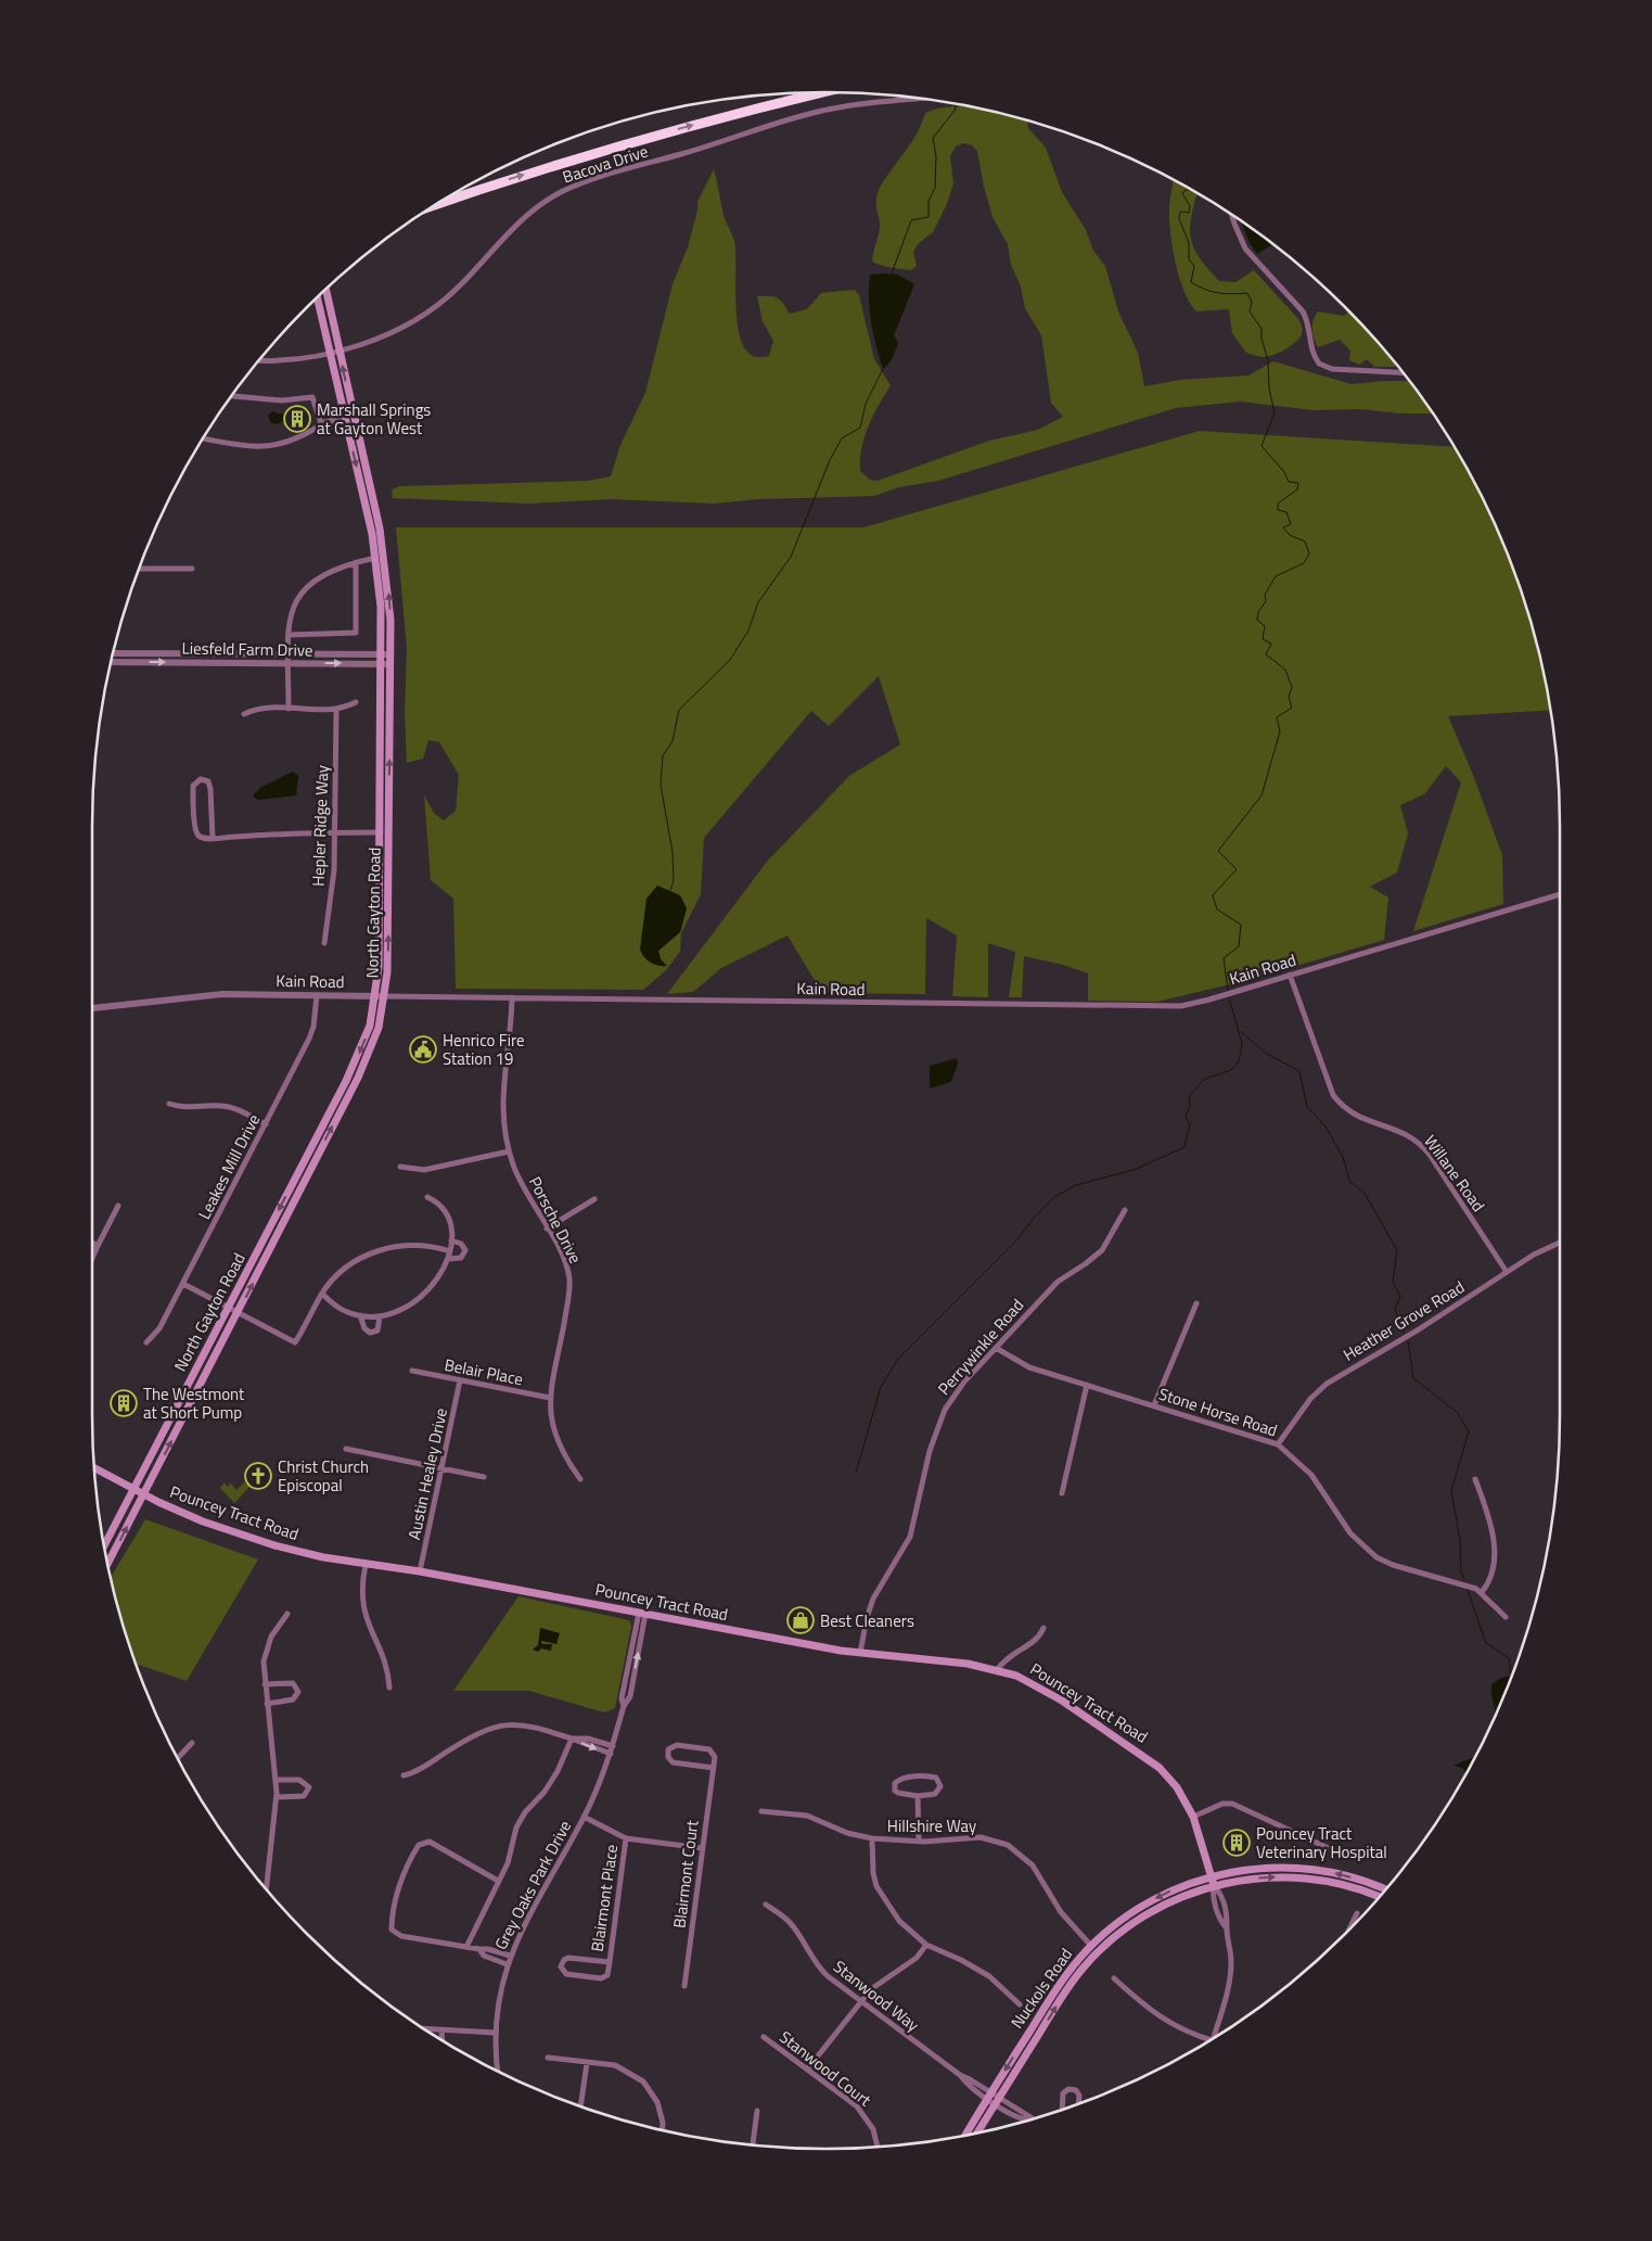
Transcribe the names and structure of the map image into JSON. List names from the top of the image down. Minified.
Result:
{"streets":{"main road":["North Gayton Road","Pouncey Tract Road","Nuckols Road"],"street":["Bacova Drive","Liesfeld Farm Drive","Hepler Ridge Way","Kain Road","Leakes Mill Drive","Willane Road","Porsche Drive","Heather Grove Road","Perrywinkle Road","Belair Place","Stone Horse Road","Austin Healey Drive","Hillshire Way","Blairmont Court","Grey Oaks Park Drive","Blairmont Place","Stanwood Way","Stanwood Court"]},"crossings":[["Bacova Drive","North Gayton Road"],["Liesfeld Farm Drive","North Gayton Road"],["North Gayton Road","Kain Road"],["North Gayton Road","Pouncey Tract Road"],["Kain Road","Leakes Mill Drive"],["Kain Road","Willane Road"],["Kain Road","Porsche Drive"],["Willane Road","Heather Grove Road"],["Porsche Drive","Belair Place"],["Heather Grove Road","Stone Horse Road"],["Perrywinkle Road","Stone Horse Road"],["Perrywinkle Road","Pouncey Tract Road"],["Belair Place","Austin Healey Drive"],["Austin Healey Drive","Pouncey Tract Road"],["Pouncey Tract Road","Grey Oaks Park Drive"],["Pouncey Tract Road","Nuckols Road"],["Hillshire Way","Nuckols Road"],["Nuckols Road","Stanwood Way"]],"places":{"building":["Marshall Springs at Gayton West","The Westmont at Short Pump","Pouncey Tract Veterinary Hospital"],"public building":["Henrico Fire Station 19"],"church":["Christ Church Episcopal"],"shop":["Best Cleaners"]}}
